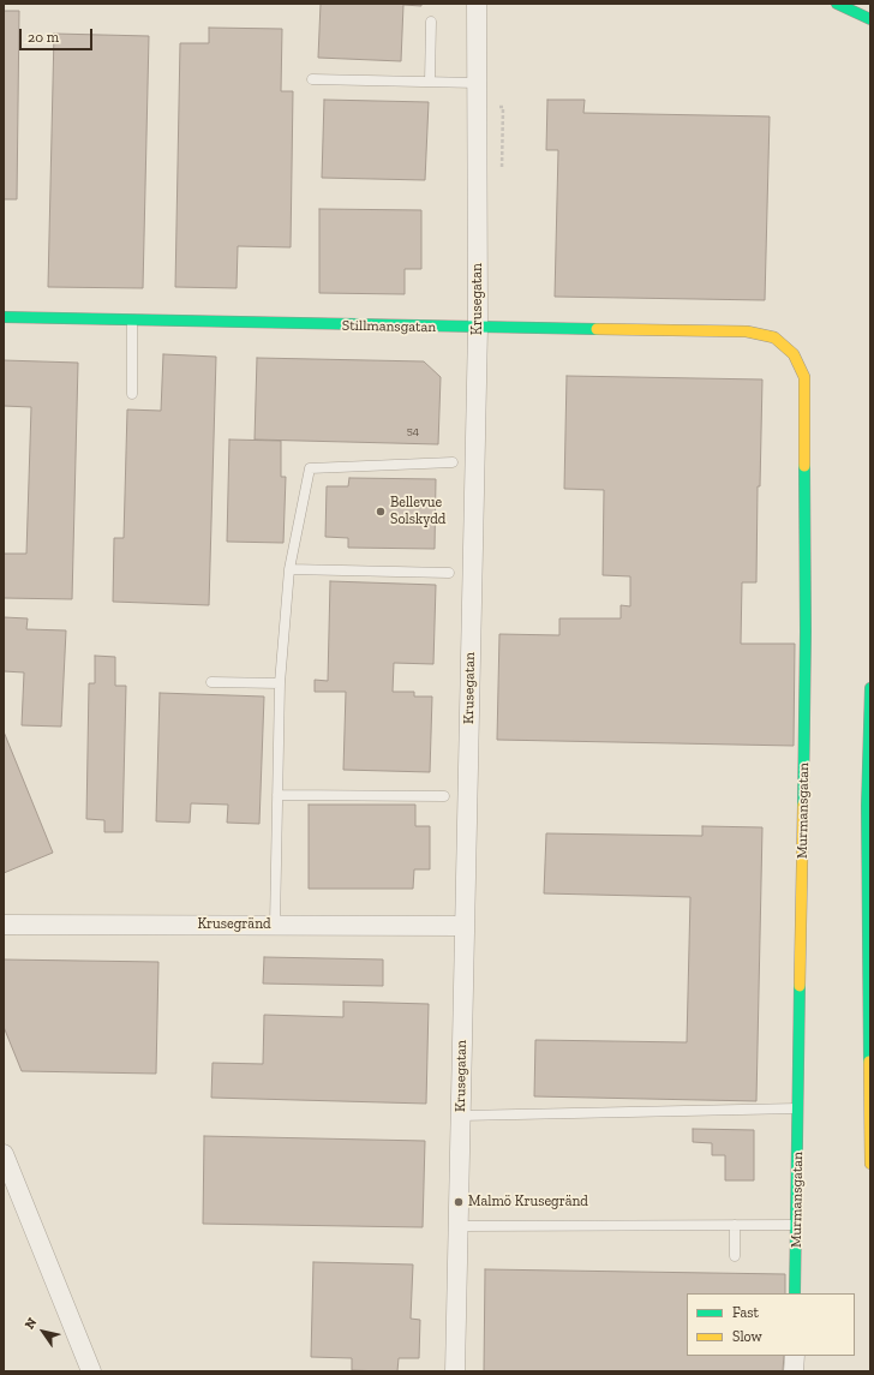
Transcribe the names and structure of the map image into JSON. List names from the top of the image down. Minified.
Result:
{"streets":{"main road":["Stillmansgatan","Murmansgatan"],"street":["Krusegatan","Krusegränd"]},"crossings":[["Krusegatan","Stillmansgatan"],["Krusegatan","Krusegränd"],["Stillmansgatan","Murmansgatan"]],"places":["Bellevue Solskydd","Malmö Krusegränd"],"house_numbers":["54"],"legend":["Fast","Slow"],"scale_bar":"20 m","north":"top left"}
